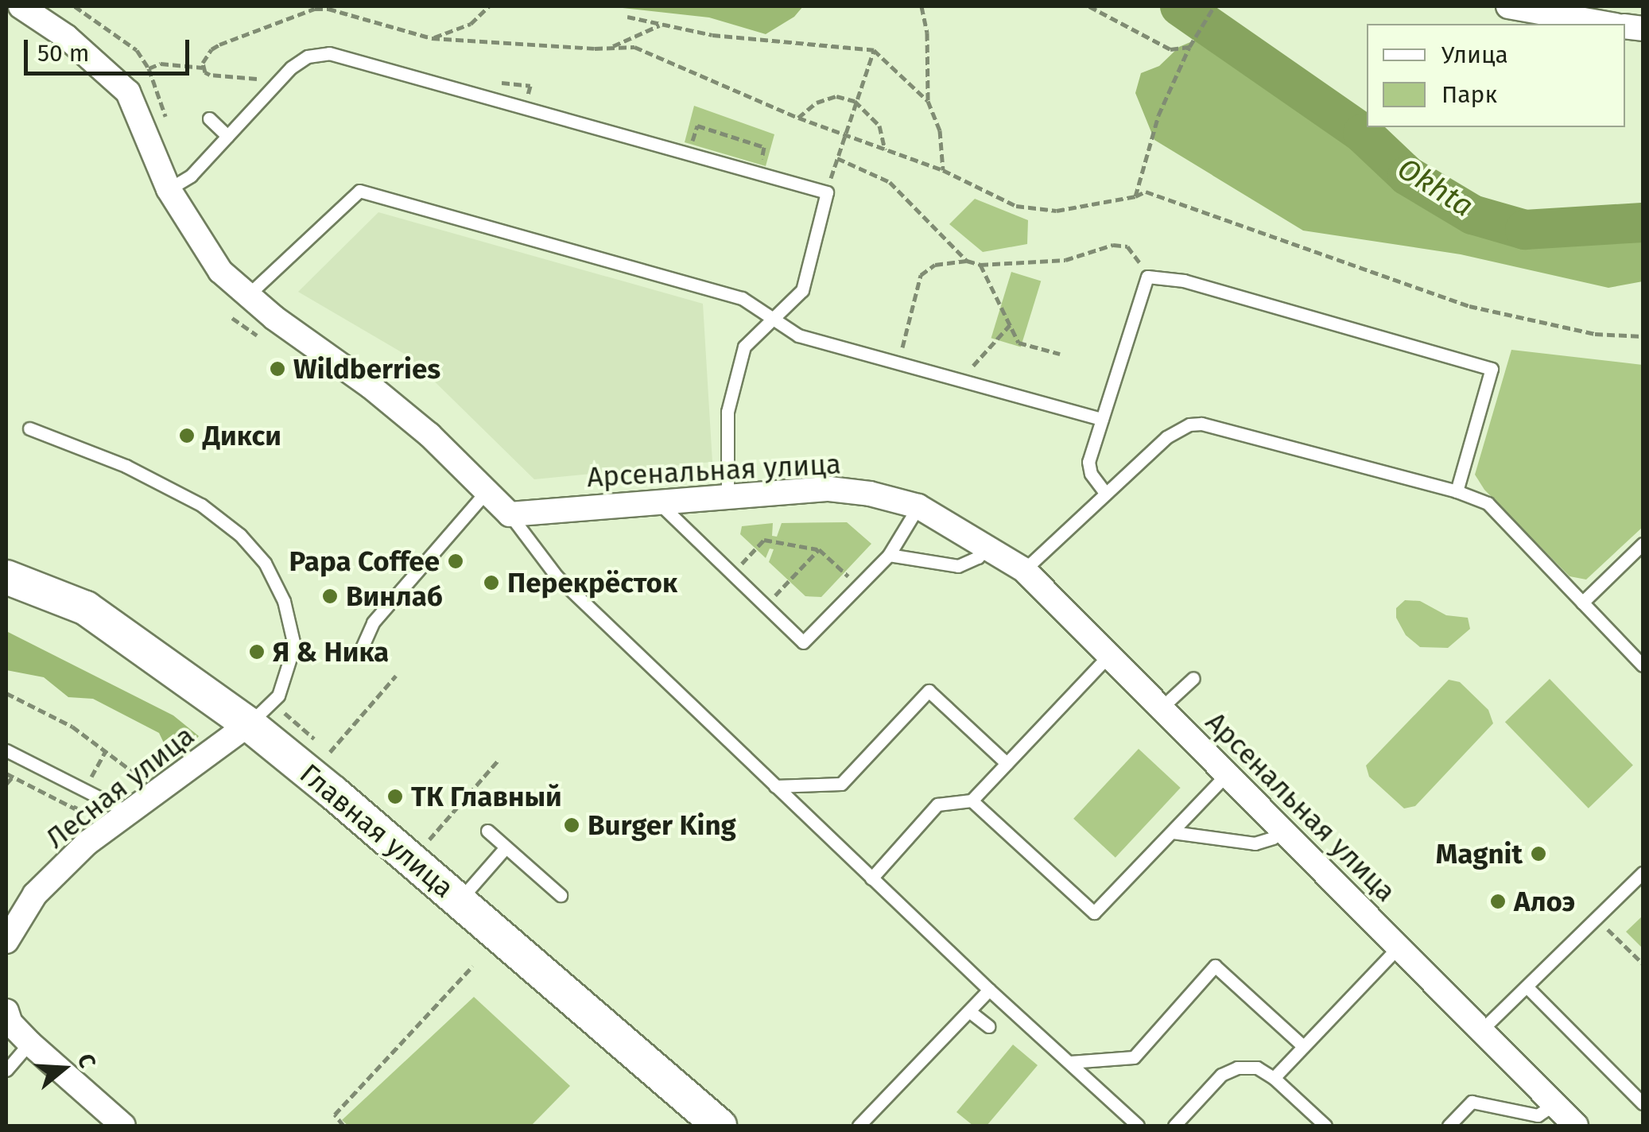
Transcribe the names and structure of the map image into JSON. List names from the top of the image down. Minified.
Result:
{"streets":{"main road":["Главная улица"],"street":["Арсенальная улица","Лесная улица"]},"crossings":[["Лесная улица","Главная улица"]],"water":["Okhta"],"places":["Wildberries","Дикси","Papa Coffee","Перекрёсток","Винлаб","Я & Ника","ТК Главный","Burger King","Magnit","Алоэ"],"legend":["Улица","Парк"],"scale_bar":"50 m","north":"right"}
